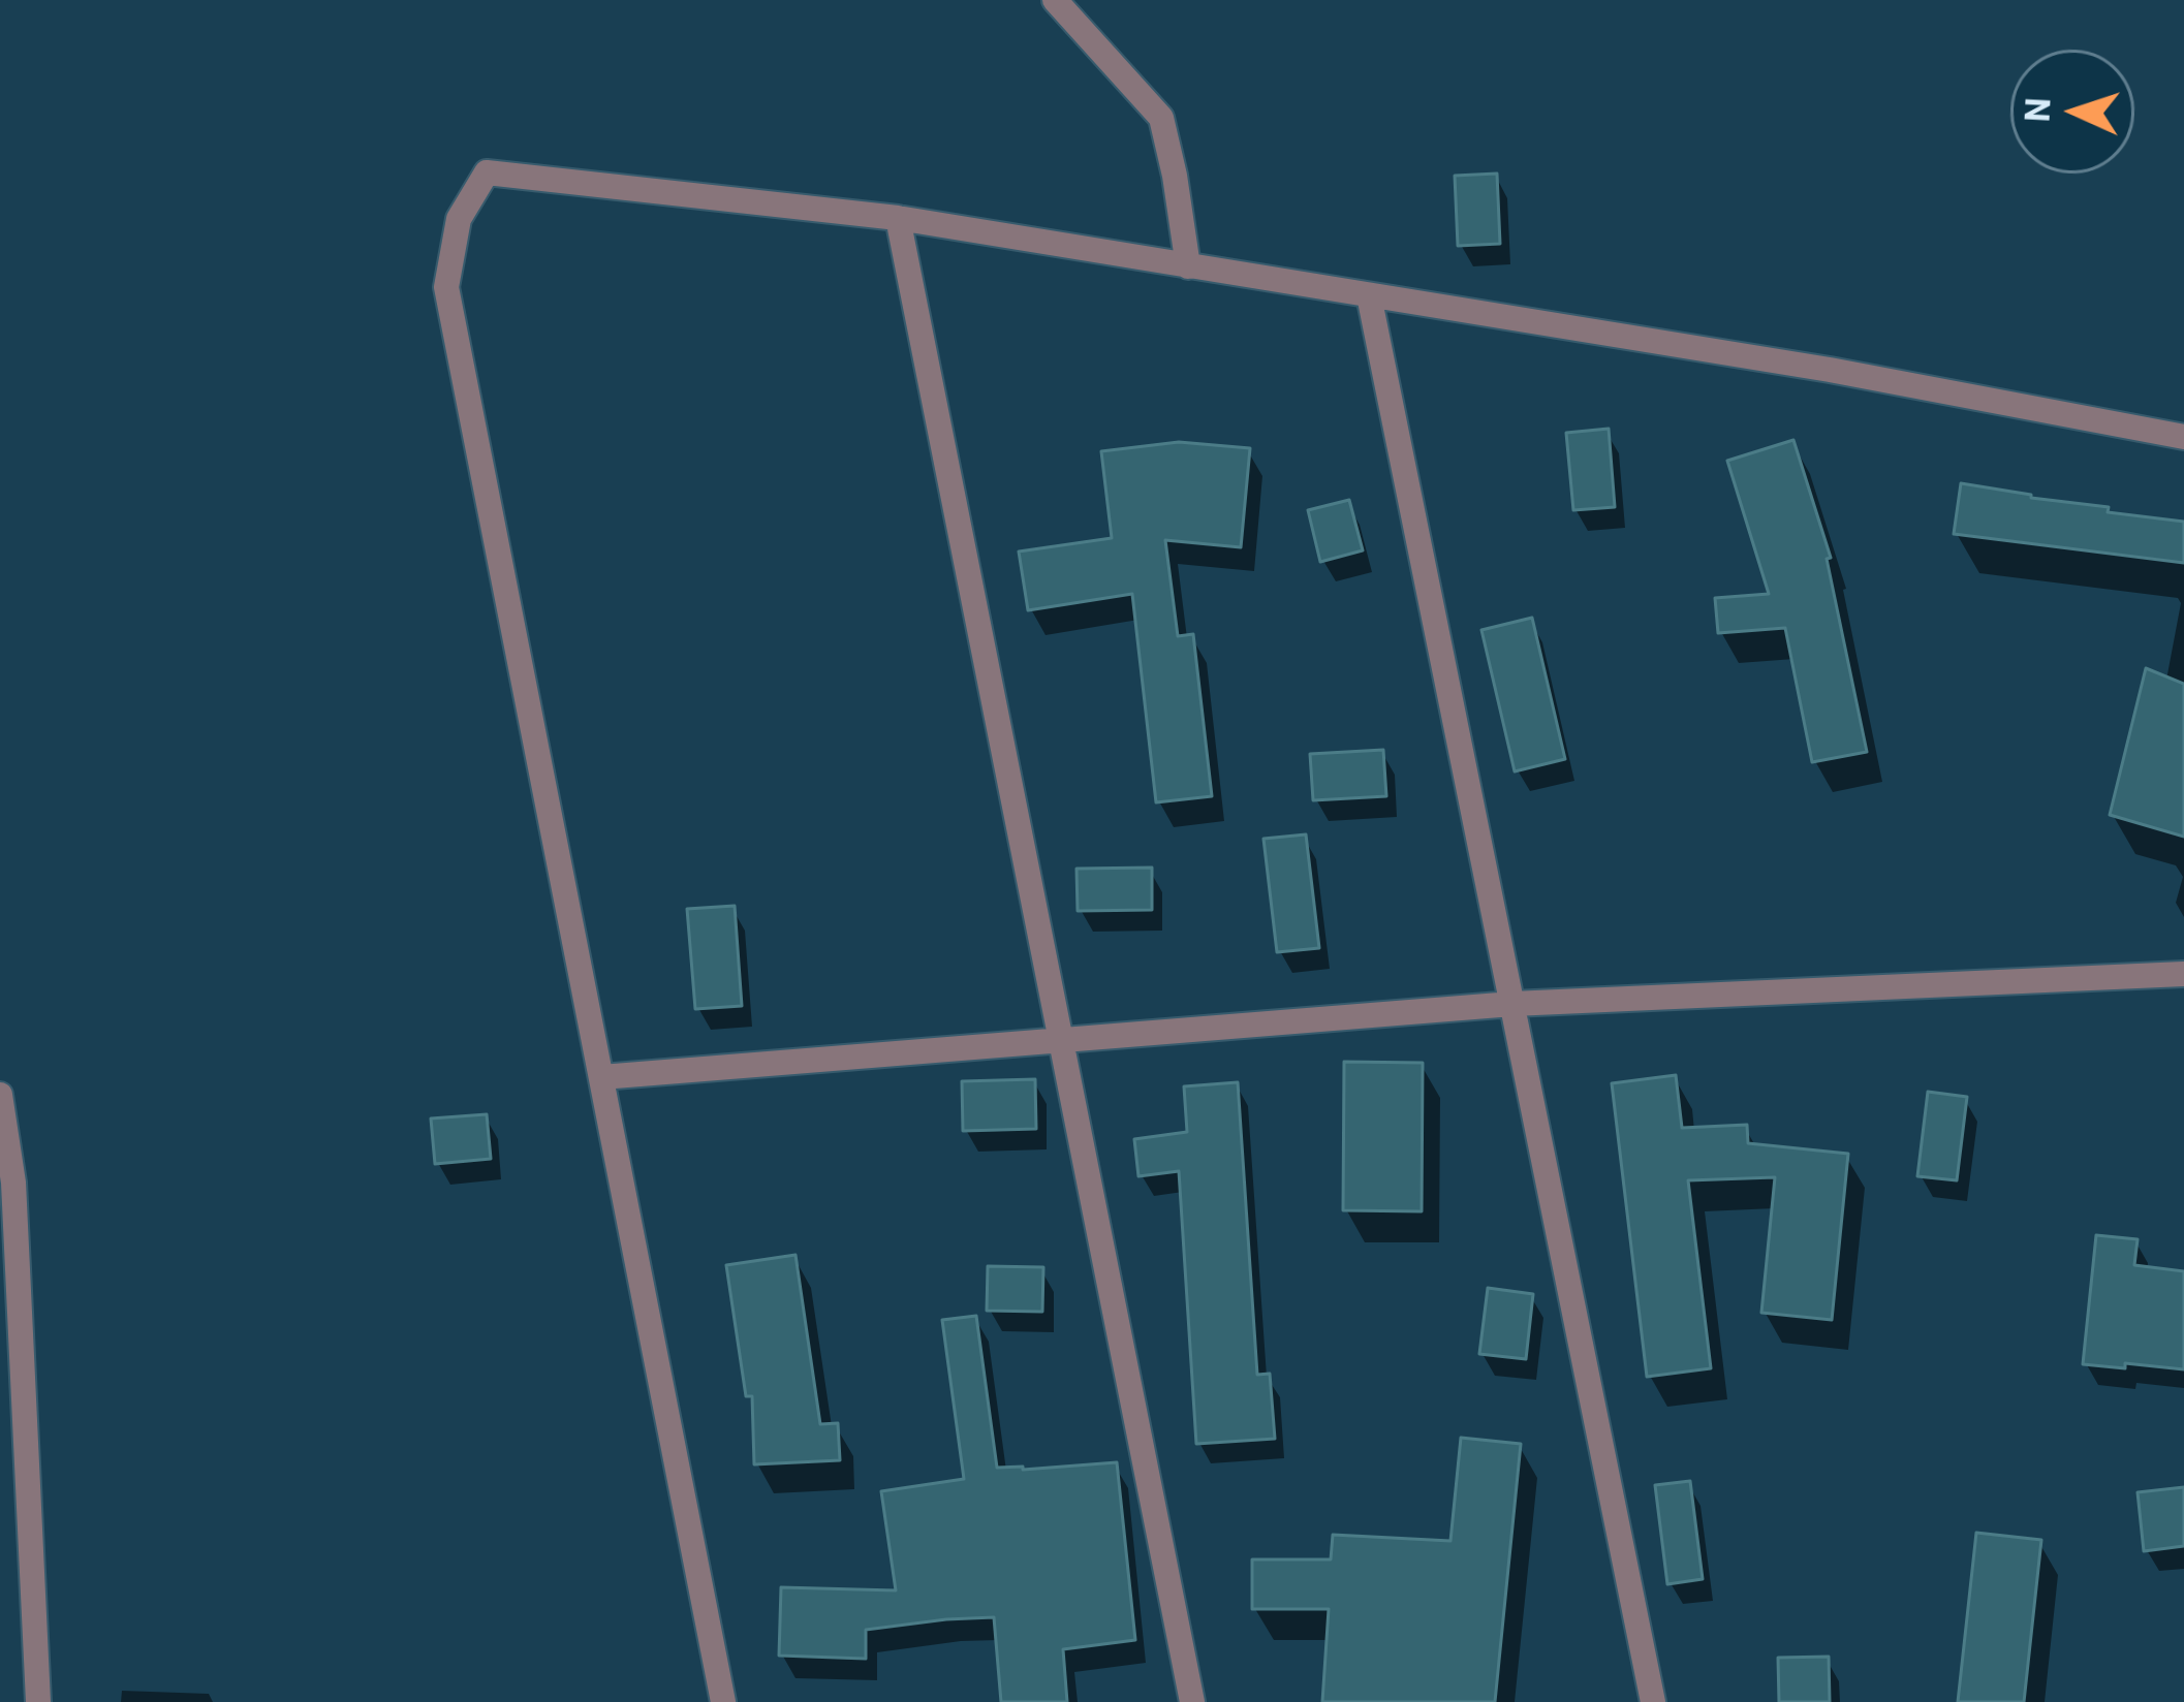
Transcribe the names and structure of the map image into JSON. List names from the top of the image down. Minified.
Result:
{"north":"left"}
